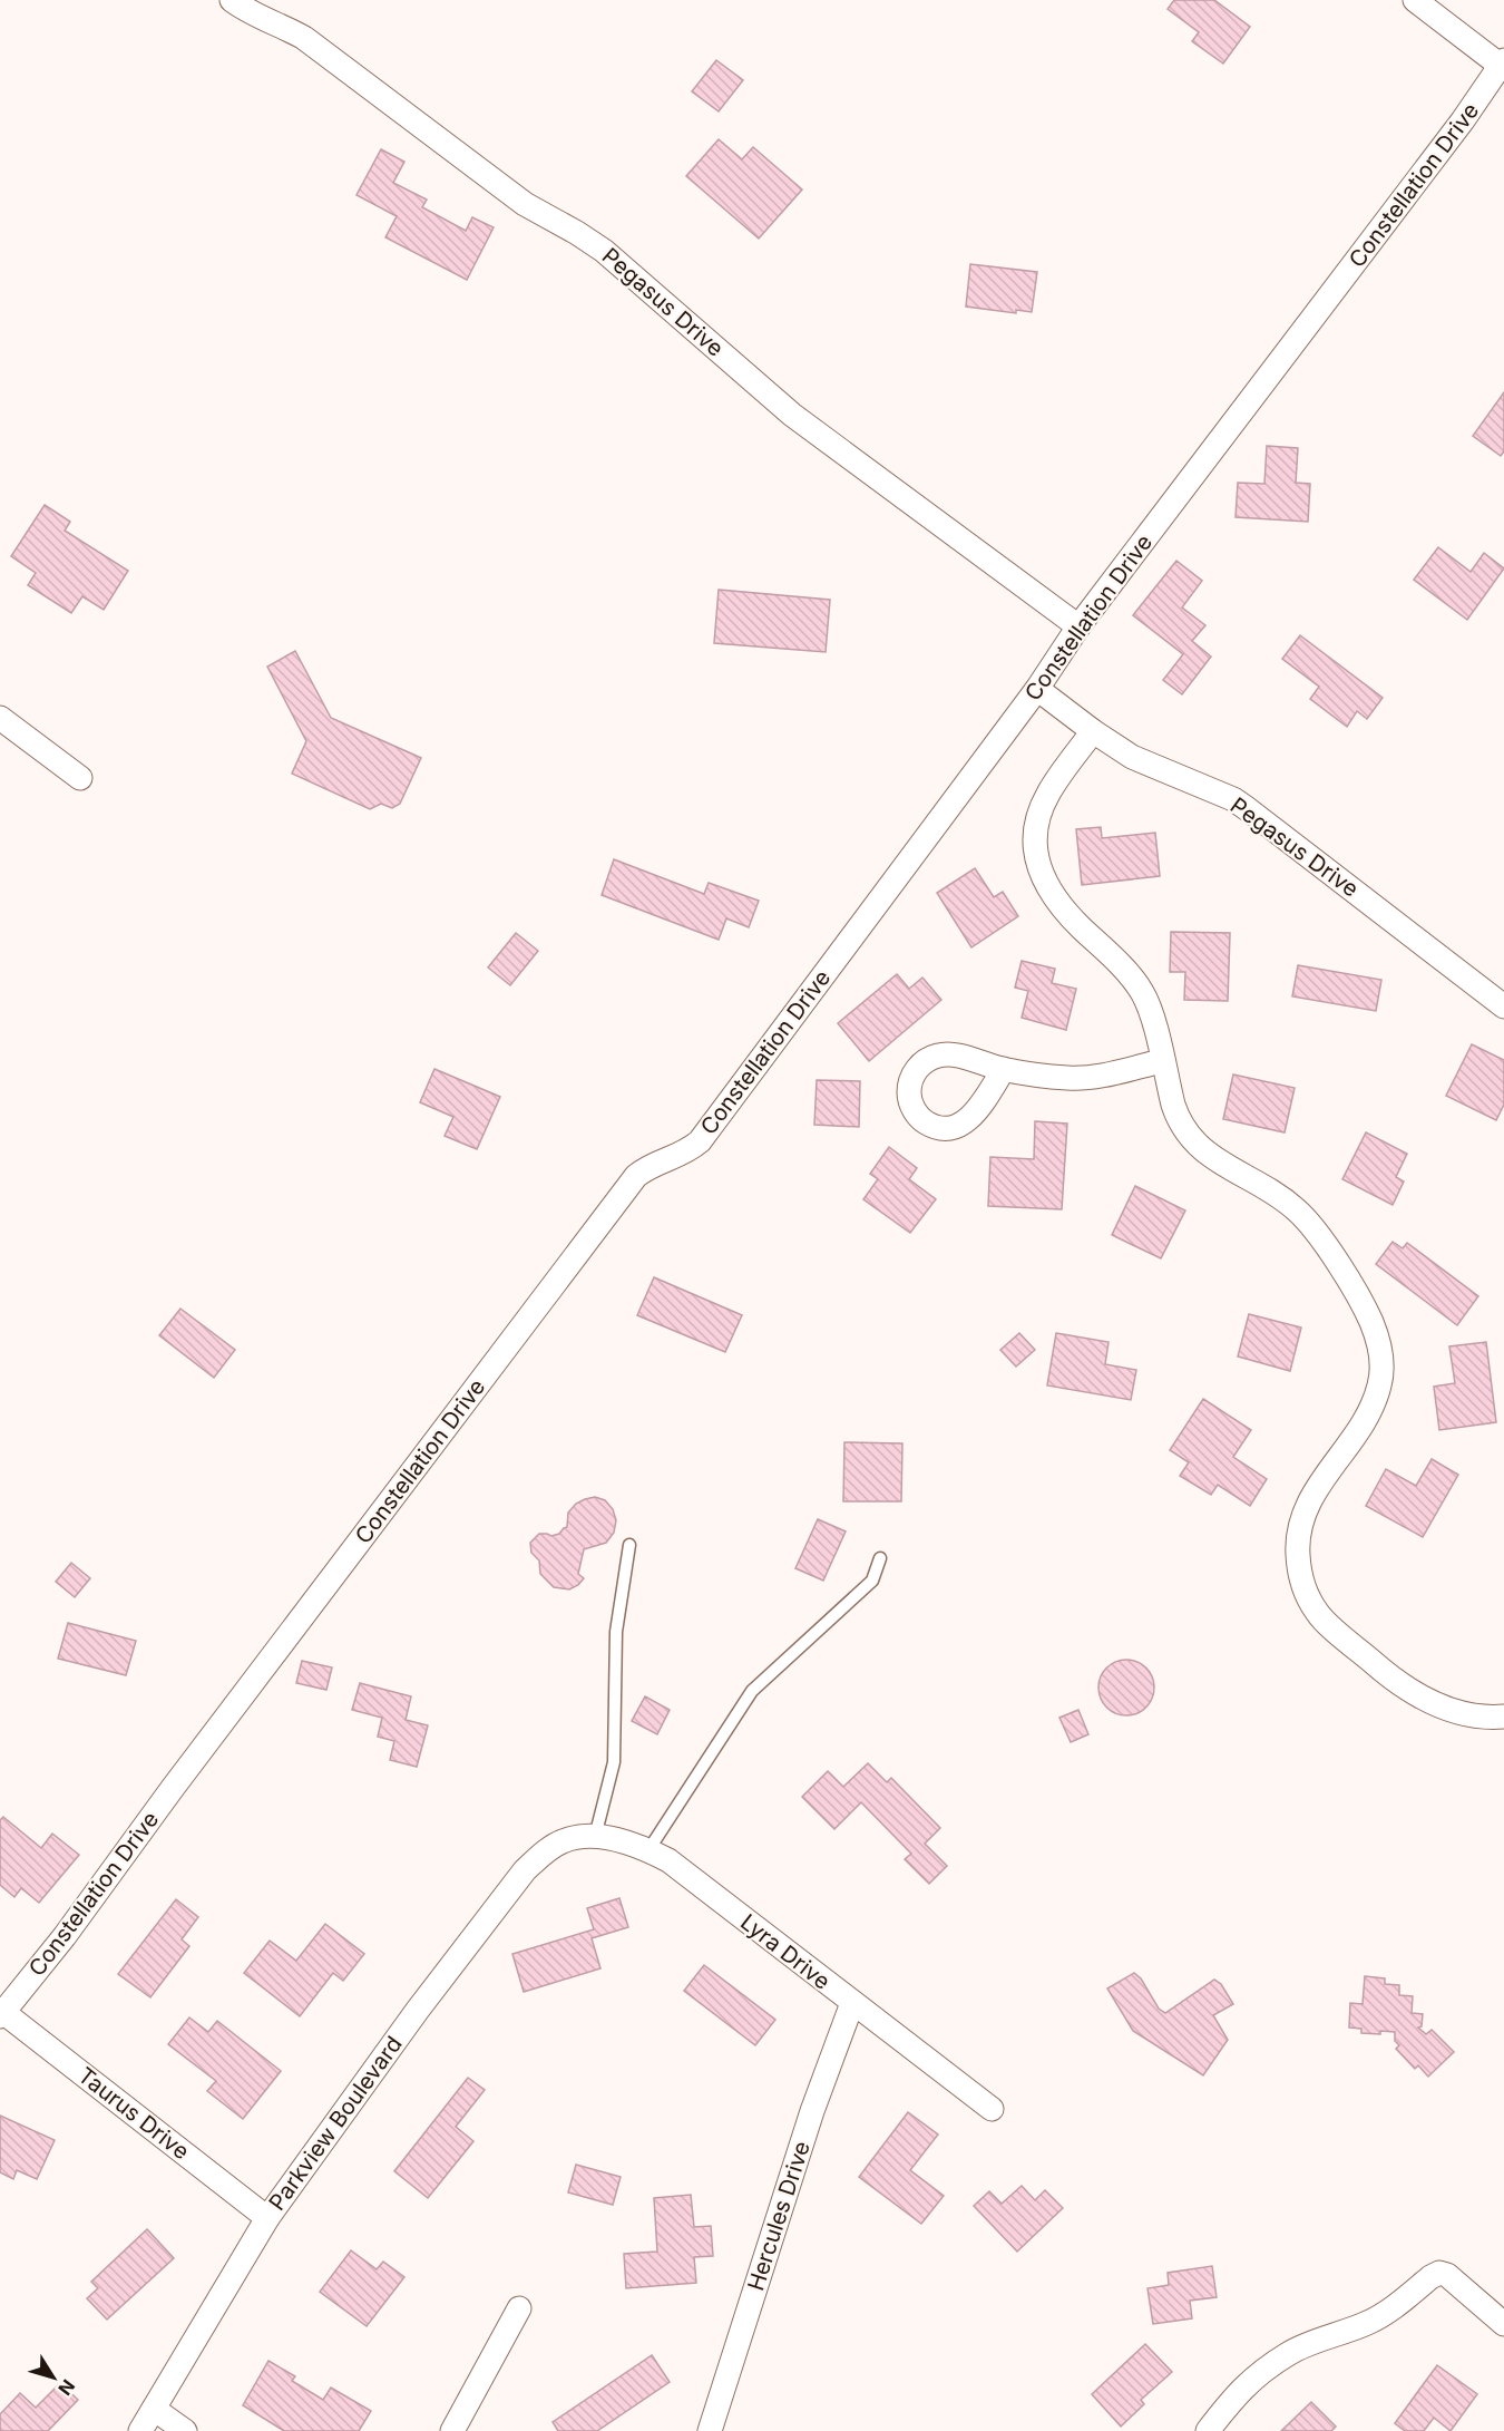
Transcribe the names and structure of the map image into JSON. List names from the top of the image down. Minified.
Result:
{"streets":{"street":["Constellation Drive","Pegasus Drive","Lyra Drive","Taurus Drive","Parkview Boulevard","Hercules Drive"]},"crossings":[["Constellation Drive","Pegasus Drive"],["Constellation Drive","Taurus Drive"],["Lyra Drive","Parkview Boulevard"],["Lyra Drive","Hercules Drive"],["Taurus Drive","Parkview Boulevard"]],"north":"bottom right"}
